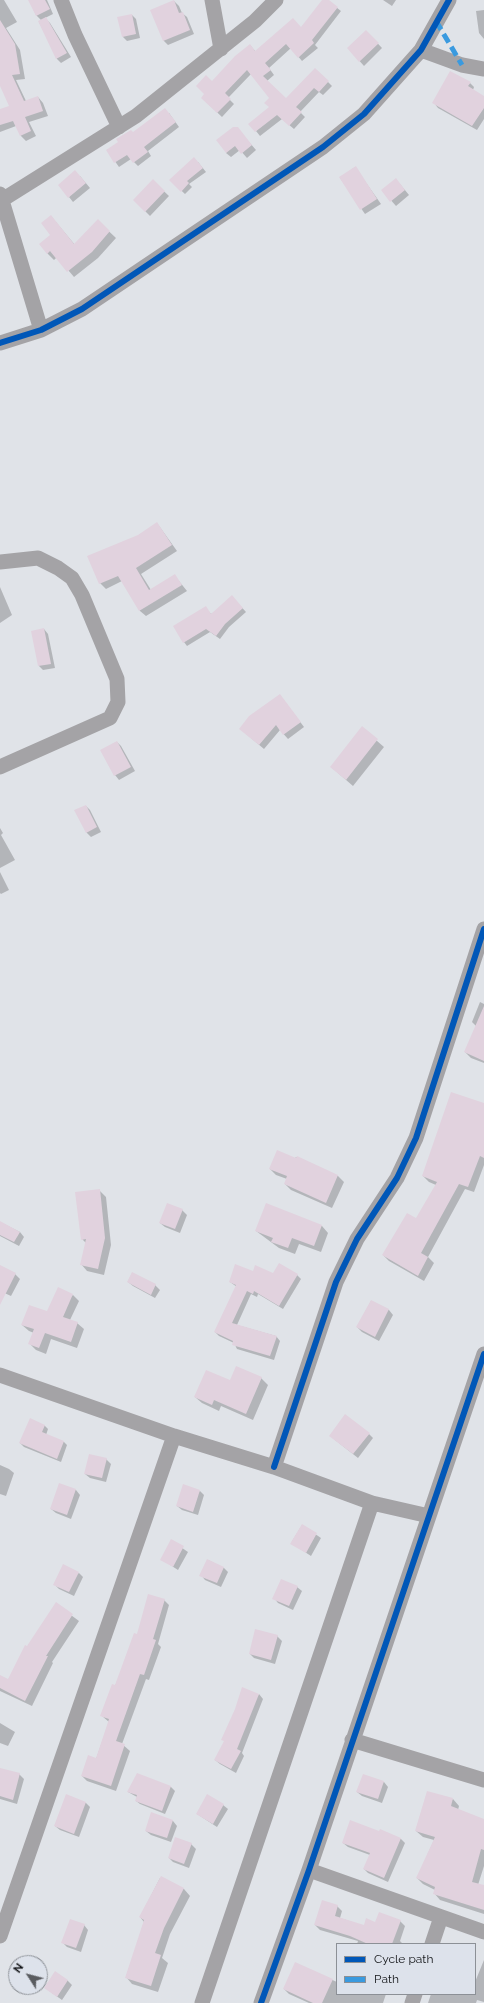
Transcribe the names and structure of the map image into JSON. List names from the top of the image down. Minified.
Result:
{"legend":["Cycle path","Path"],"north":"top left"}
